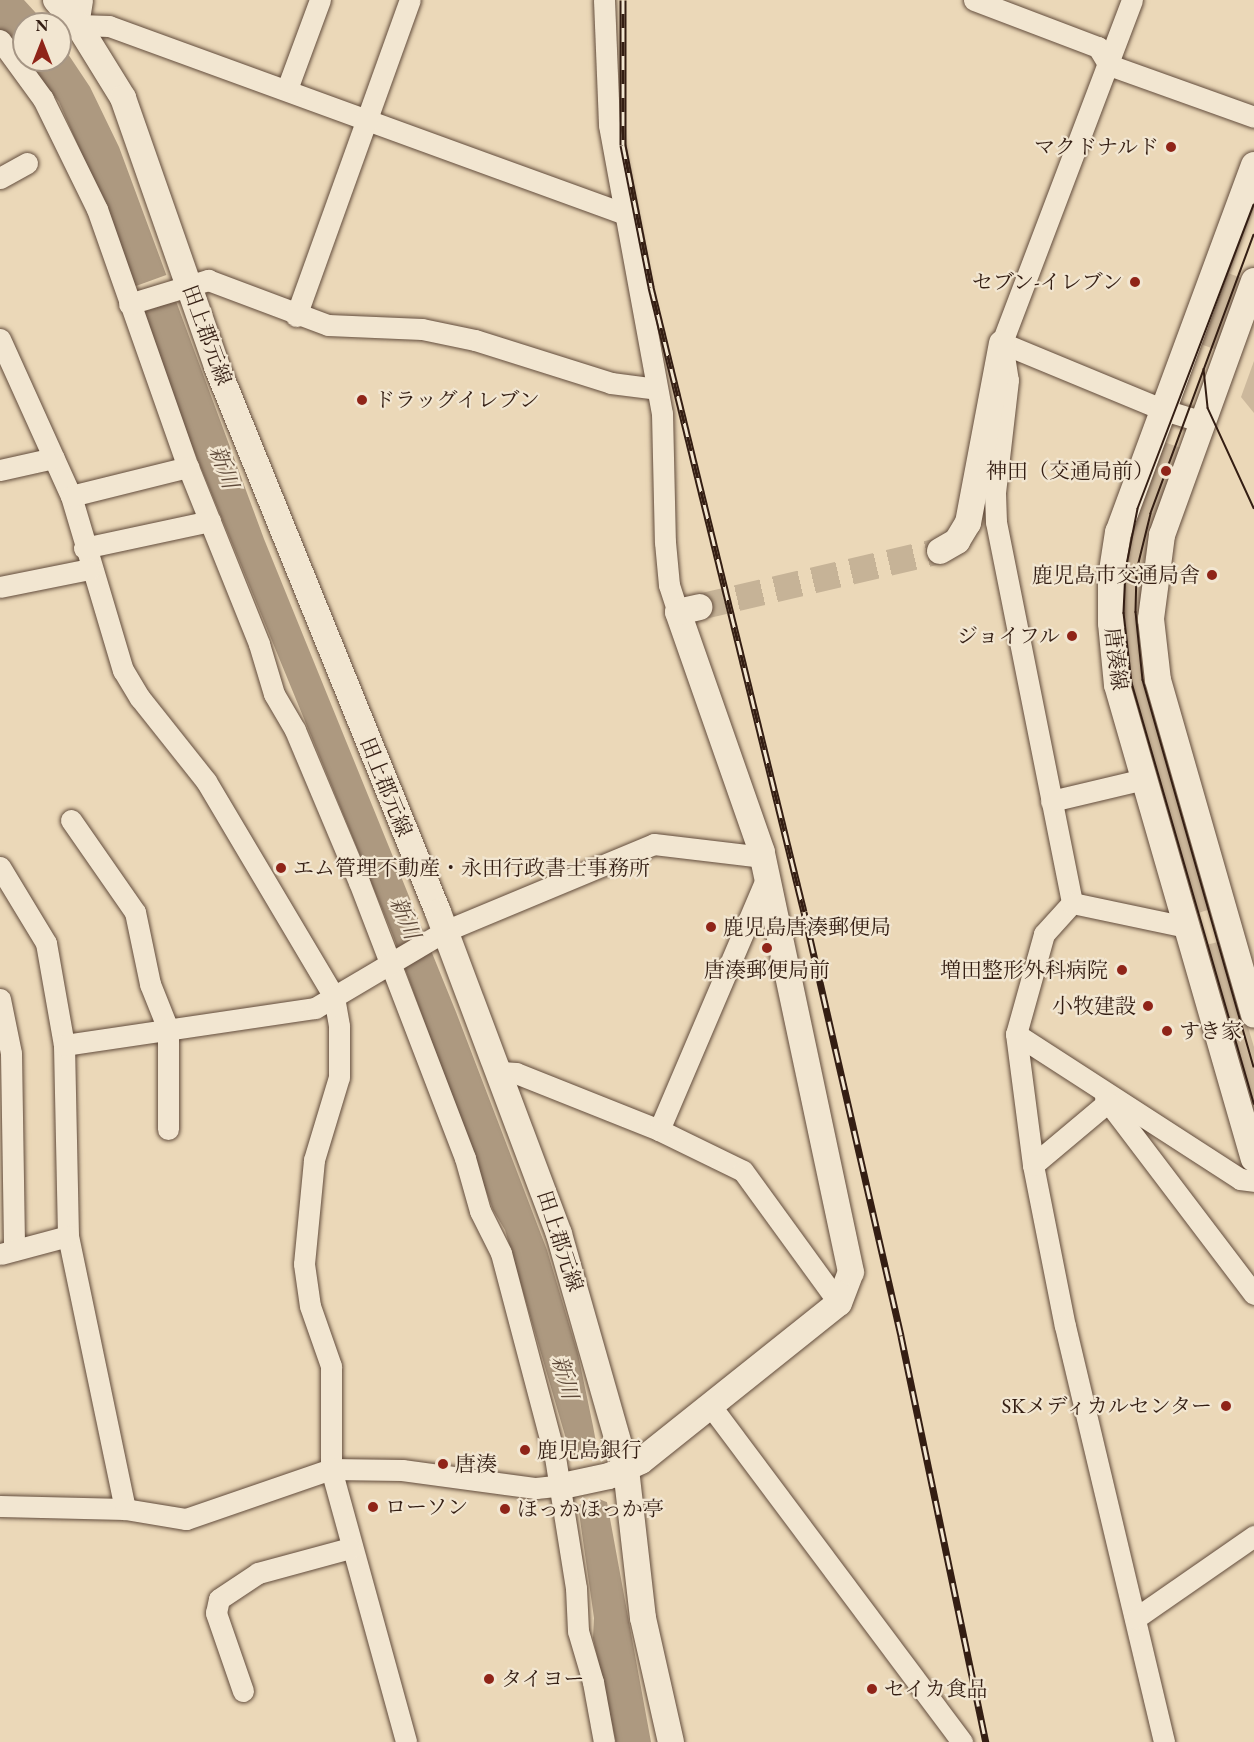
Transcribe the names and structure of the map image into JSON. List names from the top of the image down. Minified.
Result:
{"streets":{"street":["田上郡元線","唐湊線"]},"water":["新川"],"places":["マクドナルド","セブン-イレブン","ドラッグイレブン","神田（交通局前）","鹿児島市交通局舎","ジョイフル","エム管理不動産・永田行政書士事務所","鹿児島唐湊郵便局","唐湊郵便局前","増田整形外科病院","小牧建設","すき家","SKメディカルセンター","鹿児島銀行","唐湊","ローソン","ほっかほっか亭","タイヨー","セイカ食品"],"north":"top"}
